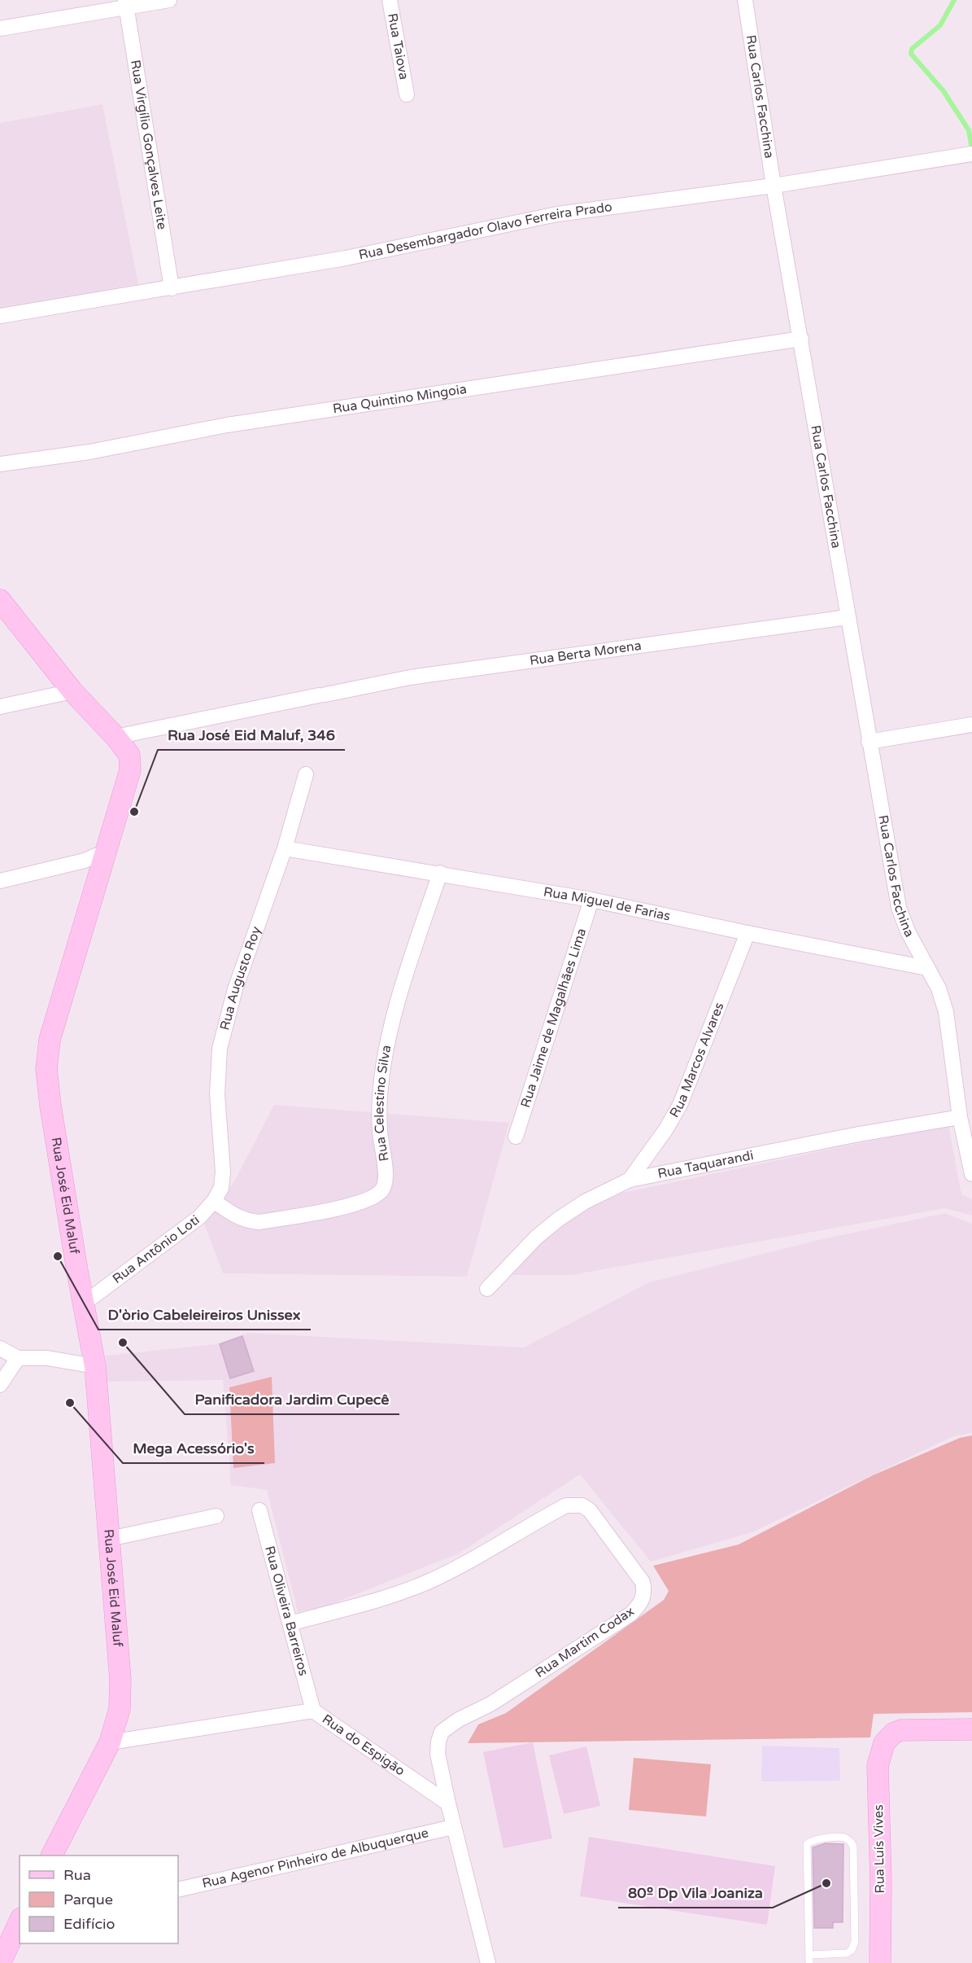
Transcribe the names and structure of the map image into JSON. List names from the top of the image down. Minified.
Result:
{"streets":{"street":["Rua Taiova","Rua Carlos Facchina","Rua Virgílio Gonçalves Leite","Rua Desembargador Olavo Ferreira Prado","Rua Quintino Mingoia","Rua Berta Morena","Rua Miguel de Farias","Rua Augusto Roy","Rua Jaime de Magalhães Lima","Rua Marcos Alvares","Rua Celestino Silva","Rua Taquarandi","Rua José Eid Maluf","Rua Antônio Loti","Rua Oliveira Barreiros","Rua Martim Codax","Rua do Espigão","Rua Luís Vives","Rua Agenor Pinheiro de Albuquerque"]},"crossings":[["Rua Carlos Facchina","Rua Desembargador Olavo Ferreira Prado"],["Rua Carlos Facchina","Rua Quintino Mingoia"],["Rua Carlos Facchina","Rua Berta Morena"],["Rua Carlos Facchina","Rua Miguel de Farias"],["Rua Carlos Facchina","Rua Taquarandi"],["Rua Virgílio Gonçalves Leite","Rua Desembargador Olavo Ferreira Prado"],["Rua Berta Morena","Rua José Eid Maluf"],["Rua Miguel de Farias","Rua Augusto Roy"],["Rua Miguel de Farias","Rua Jaime de Magalhães Lima"],["Rua Miguel de Farias","Rua Marcos Alvares"],["Rua Miguel de Farias","Rua Celestino Silva"],["Rua Augusto Roy","Rua Celestino Silva"],["Rua Augusto Roy","Rua Antônio Loti"],["Rua Marcos Alvares","Rua Taquarandi"],["Rua Celestino Silva","Rua Antônio Loti"],["Rua José Eid Maluf","Rua Antônio Loti"],["Rua José Eid Maluf","Rua do Espigão"],["Rua Oliveira Barreiros","Rua Martim Codax"],["Rua Oliveira Barreiros","Rua do Espigão"],["Rua Martim Codax","Rua do Espigão"]],"places":["Rua José Eid Maluf, 346","D'òrio Cabeleireiros Unissex","Panificadora Jardim Cupecê","Mega Acessório's","80º Dp Vila Joaniza"],"legend":["Rua","Parque","Edifício"]}
